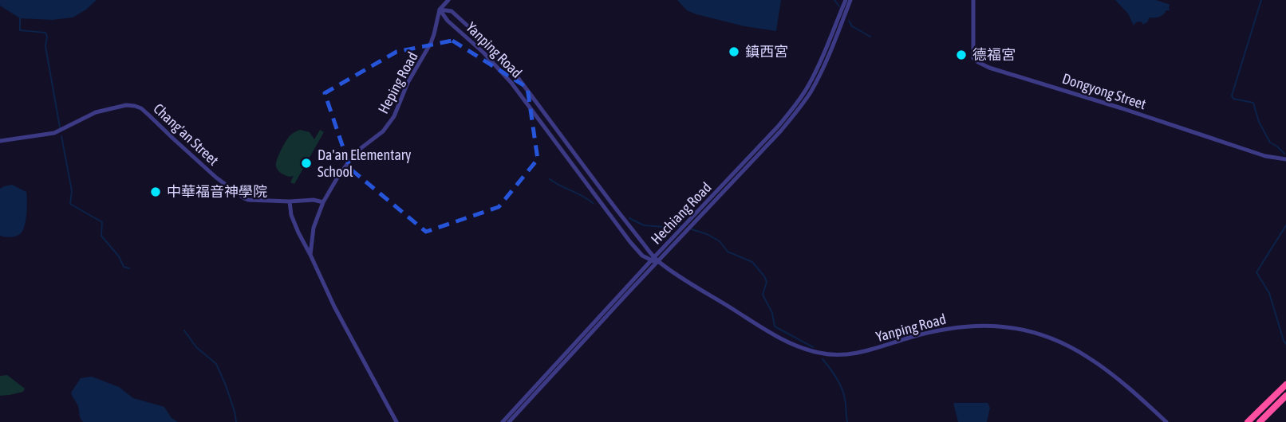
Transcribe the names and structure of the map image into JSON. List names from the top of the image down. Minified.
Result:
{"streets":{"street":["Yanping Road","Heping Road","Dongyong Street","Chang'an Street","Hechiang Road"]},"crossings":[["Yanping Road","Heping Road"],["Yanping Road","Hechiang Road"],["Heping Road","Chang'an Street"]],"places":["鎮西宮","德福宮","Da'an Elementary School","中華福音神學院"]}
